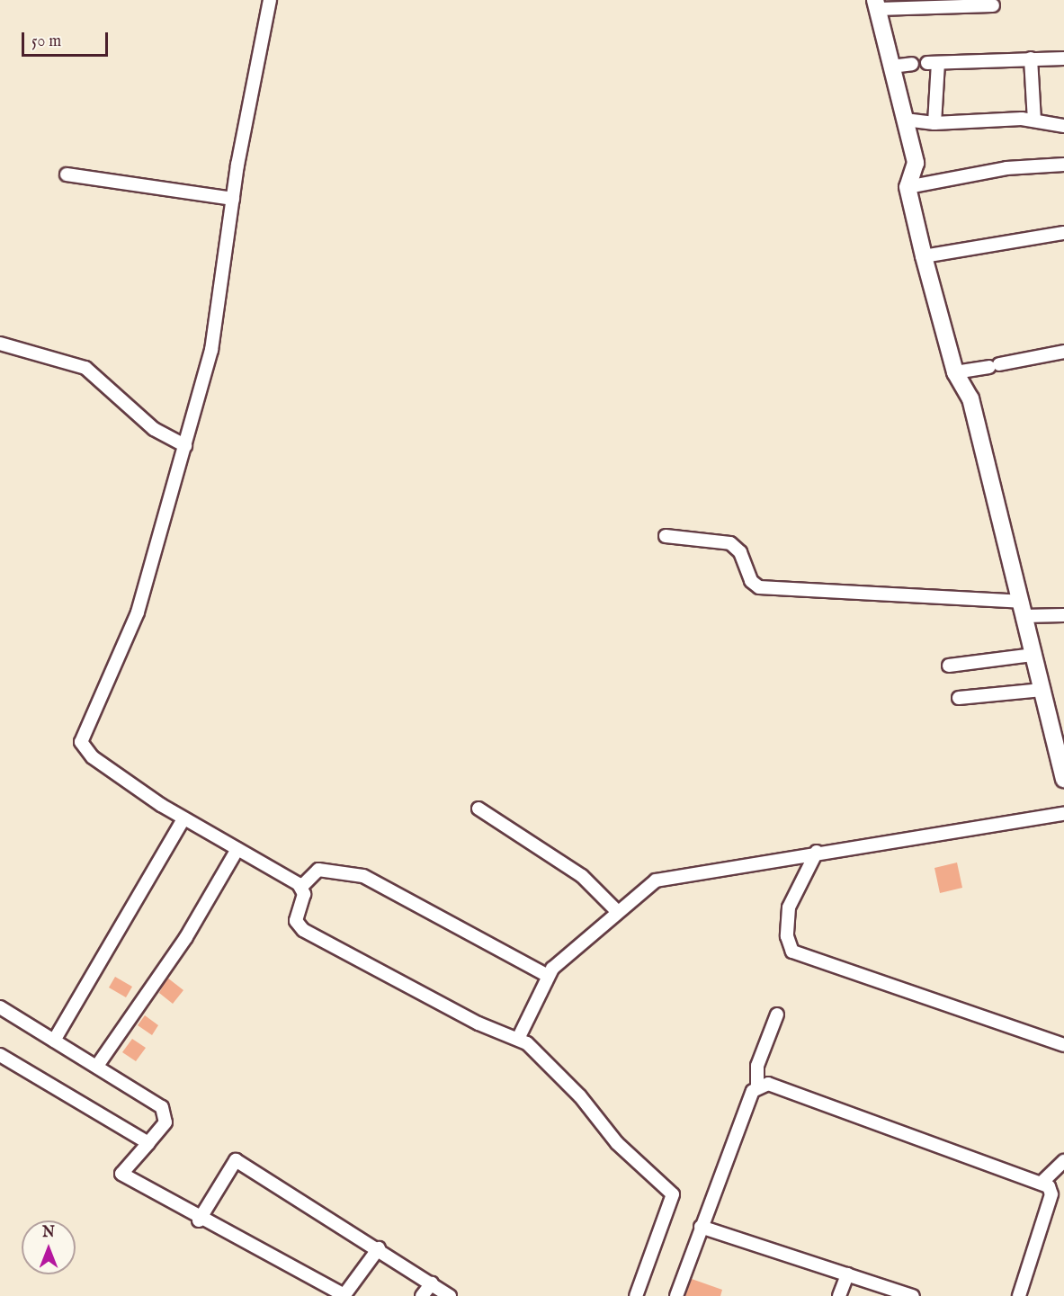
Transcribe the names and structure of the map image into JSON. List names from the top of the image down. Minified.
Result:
{"scale_bar":"50 m","north":"top"}
